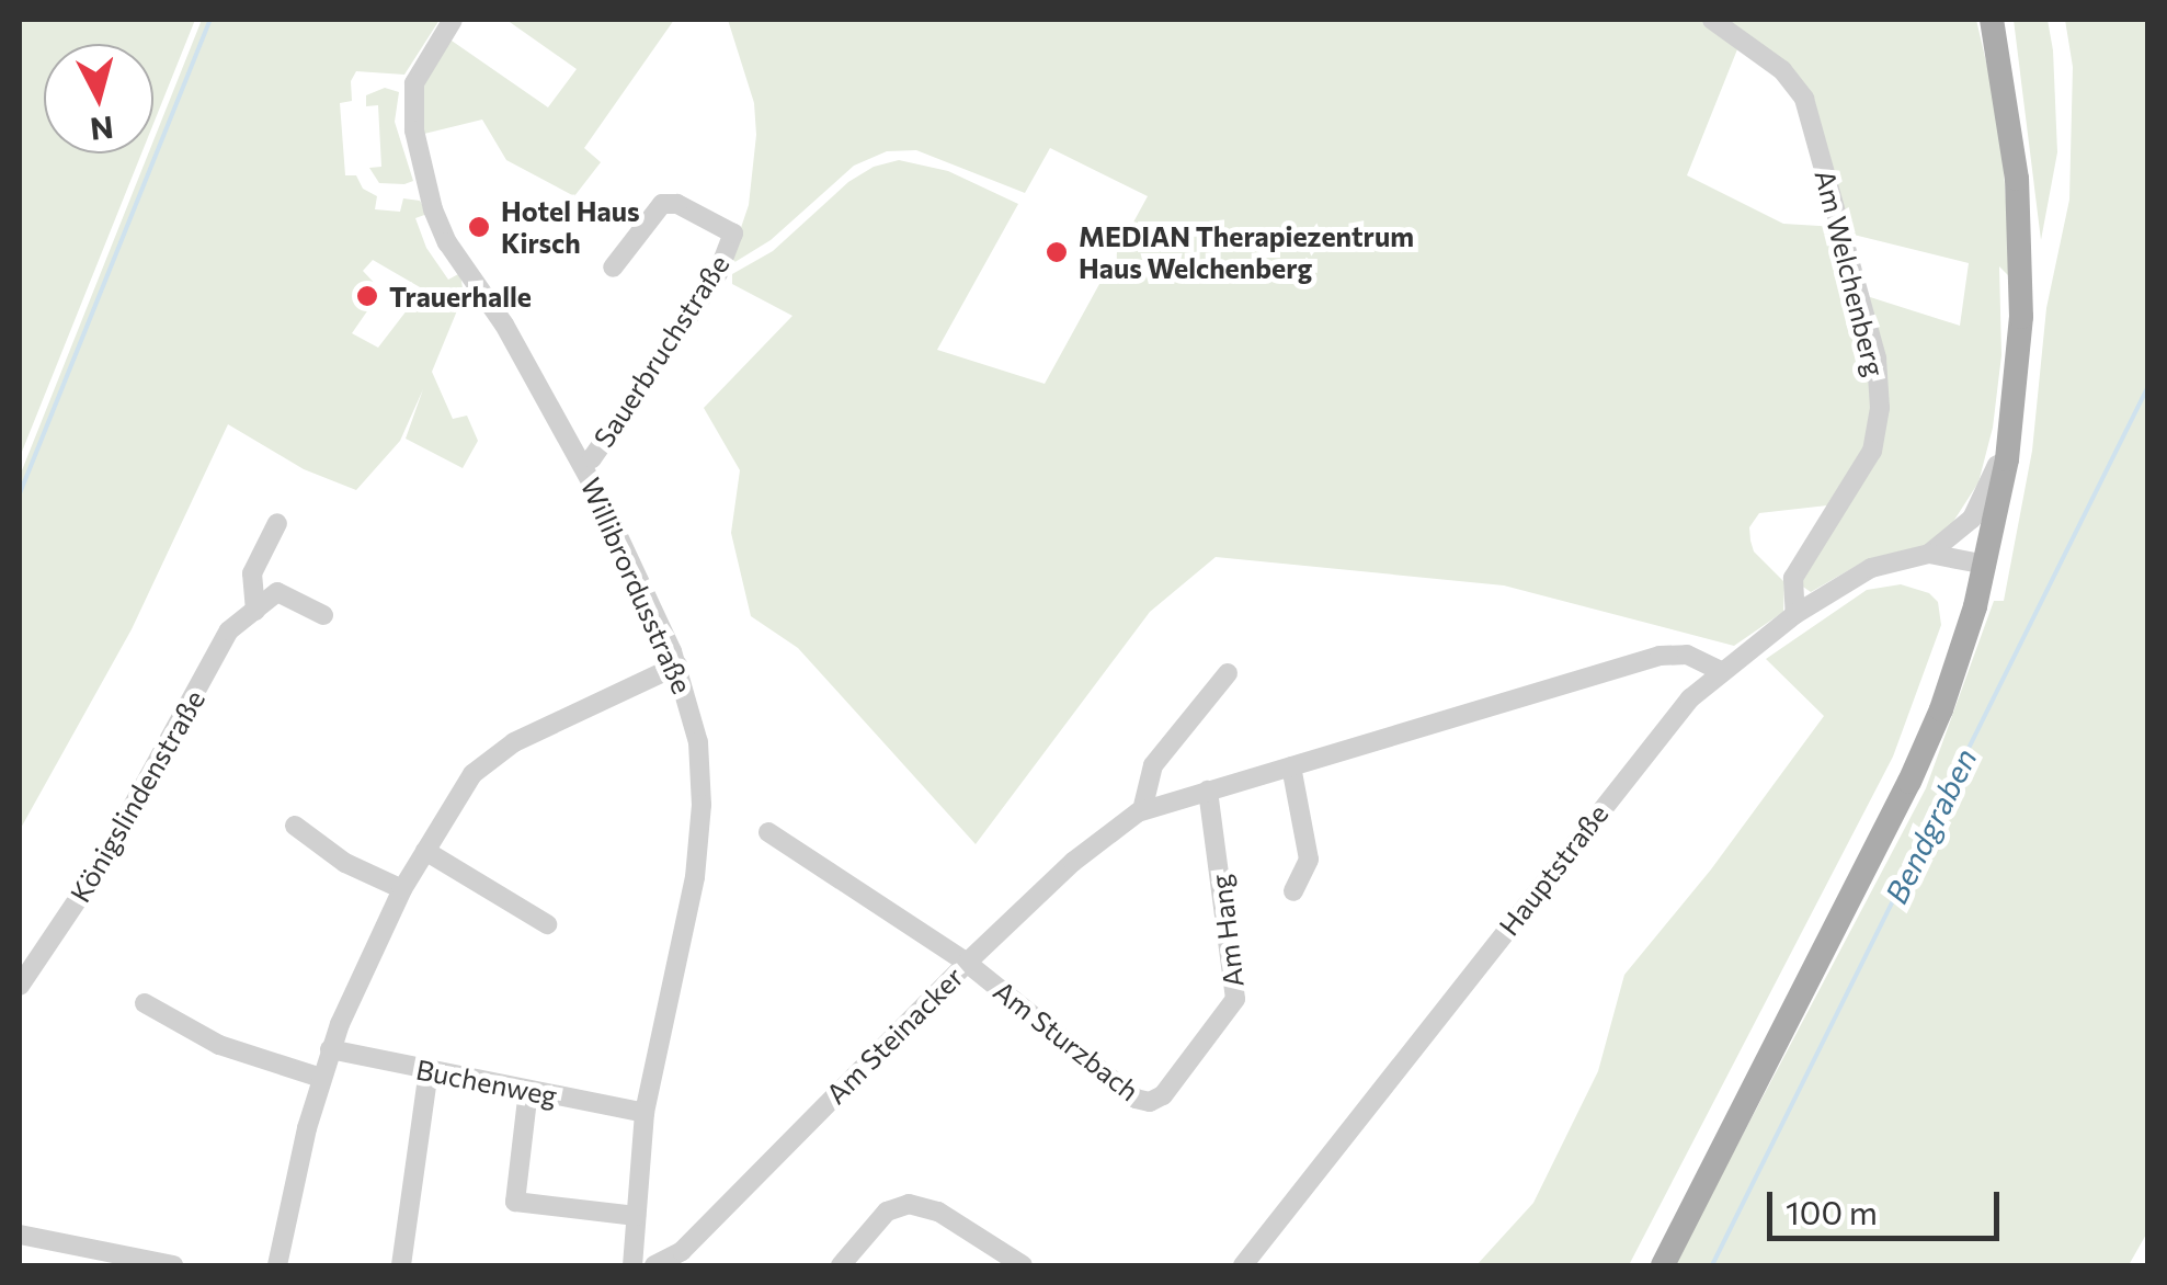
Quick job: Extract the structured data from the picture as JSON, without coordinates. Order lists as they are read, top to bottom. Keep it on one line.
{"streets":{"street":["Am Welchenberg","Sauerbruchstraße","Willibrordusstraße","Königslindenstraße","Hauptstraße","Am Hang","Am Steinacker","Am Sturzbach","Buchenweg"]},"crossings":[["Am Welchenberg","Hauptstraße"],["Sauerbruchstraße","Willibrordusstraße"],["Willibrordusstraße","Buchenweg"],["Hauptstraße","Am Steinacker"],["Am Hang","Am Steinacker"],["Am Hang","Am Sturzbach"],["Am Steinacker","Am Sturzbach"]],"water":["Bendgraben"],"places":["Hotel Haus Kirsch","MEDIAN Therapiezentrum Haus Welchenberg","Trauerhalle"],"scale_bar":"100 m","north":"bottom"}
